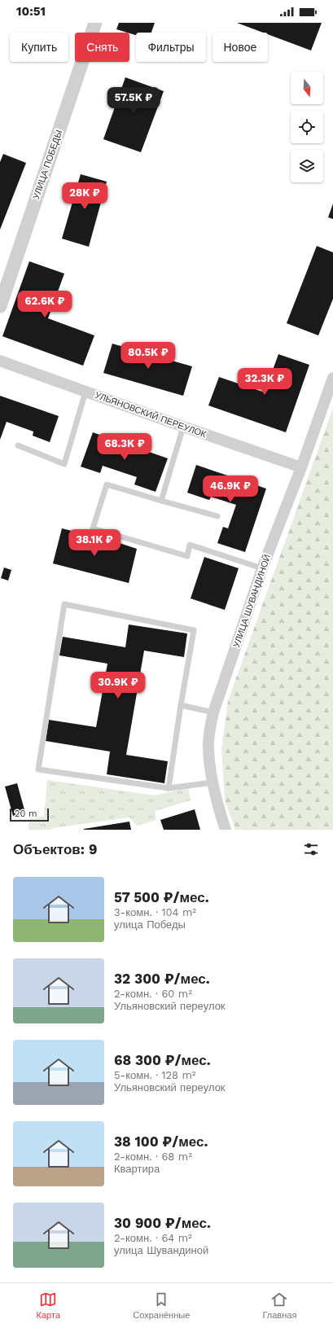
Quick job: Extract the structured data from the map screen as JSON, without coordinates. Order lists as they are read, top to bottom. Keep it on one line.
{"streets":{"street":["УЛИЦА ПОБЕДЫ","УЛЬЯНОВСКИЙ ПЕРЕУЛОК","УЛИЦА ШУВАНДИНОЙ"]},"crossings":[["УЛЬЯНОВСКИЙ ПЕРЕУЛОК","УЛИЦА ШУВАНДИНОЙ"]],"scale_bar":"20 m","north":"bottom","page":{"status":"10:51","chip":["Купить","Снять","Фильтры","Новое"],"price":["57.5K ₽","28K ₽","62.6K ₽","80.5K ₽","32.3K ₽","68.3K ₽","46.9K ₽","38.1K ₽","30.9K ₽"],"scale":"20 m","heading":"Объектов: 9","list":[{"name":"57 500 ₽/мес.","note":"3-комн. · 104 m² · улица Победы"},{"name":"32 300 ₽/мес.","note":"2-комн. · 60 m² · Ульяновский переулок"},{"name":"68 300 ₽/мес.","note":"5-комн. · 128 m² · Ульяновский переулок"},{"name":"38 100 ₽/мес.","note":"2-комн. · 68 m² · Квартира"},{"name":"30 900 ₽/мес.","note":"2-комн. · 64 m² · улица Шувандиной"}],"tabs":["Карта","Сохранённые","Главная"]}}
